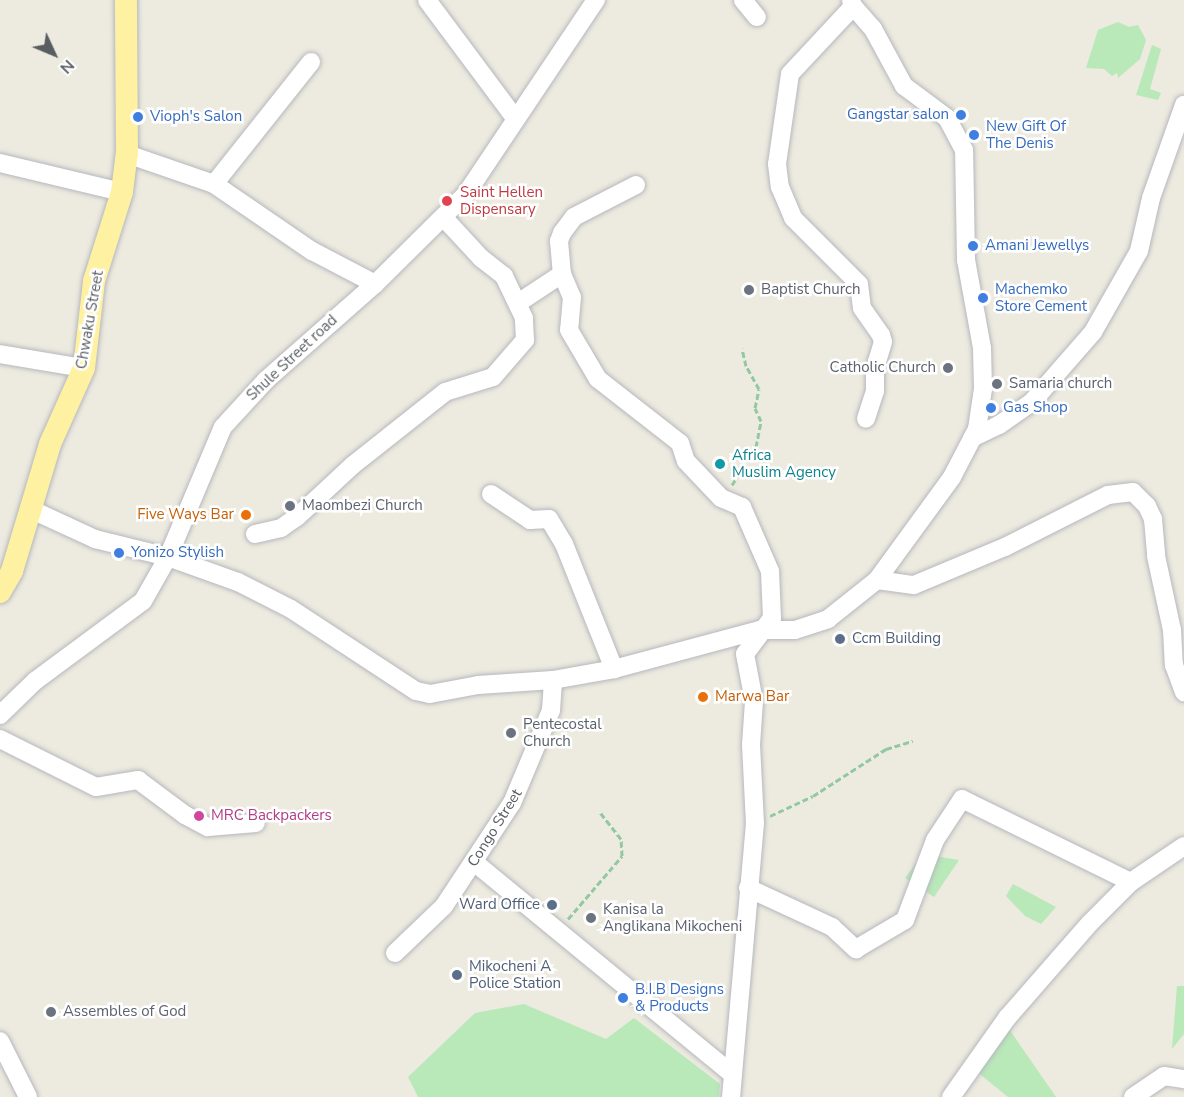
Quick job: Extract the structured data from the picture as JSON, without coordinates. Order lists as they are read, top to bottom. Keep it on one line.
{"streets":{"main road":["Chwaku Street"],"street":["Shule Street road","Congo Street"]},"places":["Gangstar salon","Vioph's Salon","New Gift Of The Denis","Saint Hellen Dispensary","Amani Jewellys","Baptist Church","Machemko Store Cement","Catholic Church","Samaria church","Gas Shop","Africa Muslim Agency","Maombezi Church","Five Ways Bar","Yonizo Stylish","Ccm Building","Marwa Bar","Pentecostal Church","MRC Backpackers","Ward Office","Kanisa la Anglikana Mikocheni","Mikocheni A Police Station","B.I.B Designs & Products","Assembles of God"],"north":"bottom right"}
